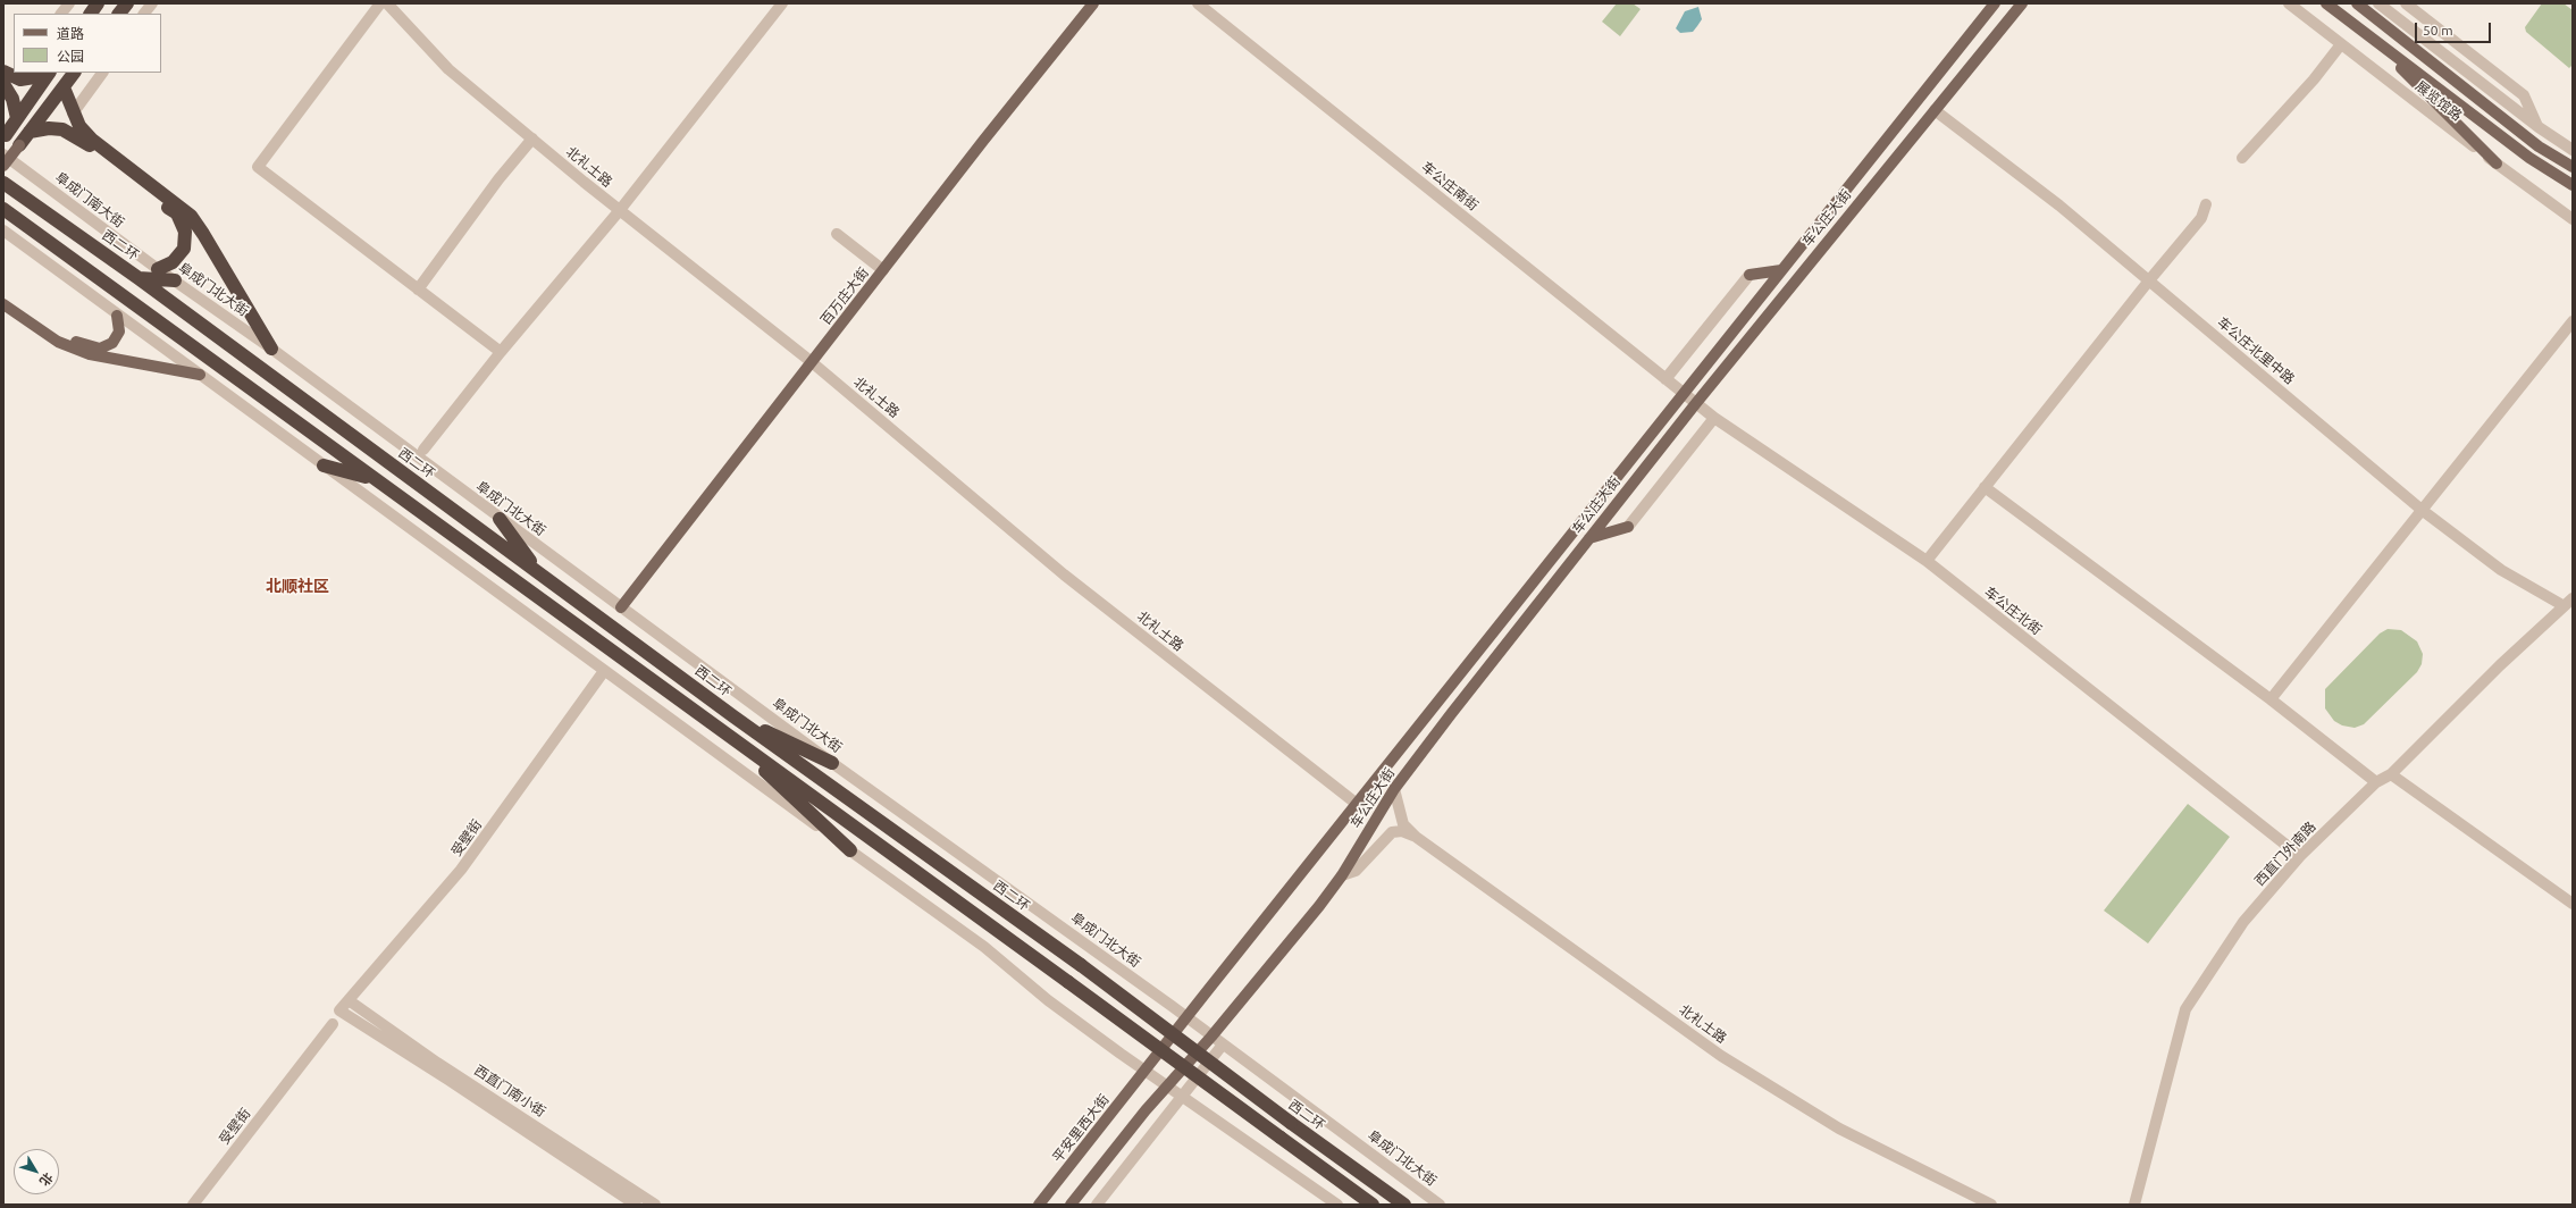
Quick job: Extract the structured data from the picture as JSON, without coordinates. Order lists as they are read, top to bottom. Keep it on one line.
{"streets":{"highway":["西二环"],"main road":["展览馆路","车公庄大街","百万庄大街","平安里西大街"],"street":["北礼士路","车公庄南街","阜成门南大街","阜成门北大街","车公庄北里中路","车公庄北街","受壁街","西直门外南路","西直门南小街"]},"crossings":[["北礼士路","车公庄大街"],["北礼士路","百万庄大街"],["车公庄南街","车公庄大街"],["车公庄南街","车公庄北街"],["阜成门南大街","阜成门北大街"],["车公庄大街","阜成门北大街"],["车公庄大街","车公庄北里中路"],["车公庄大街","车公庄北街"],["车公庄大街","平安里西大街"],["阜成门北大街","百万庄大街"],["车公庄北里中路","西直门外南路"],["车公庄北街","西直门外南路"],["受壁街","西直门南小街"]],"districts":["北顺社区"],"legend":["道路","公园"],"scale_bar":"50 m","north":"bottom right"}
